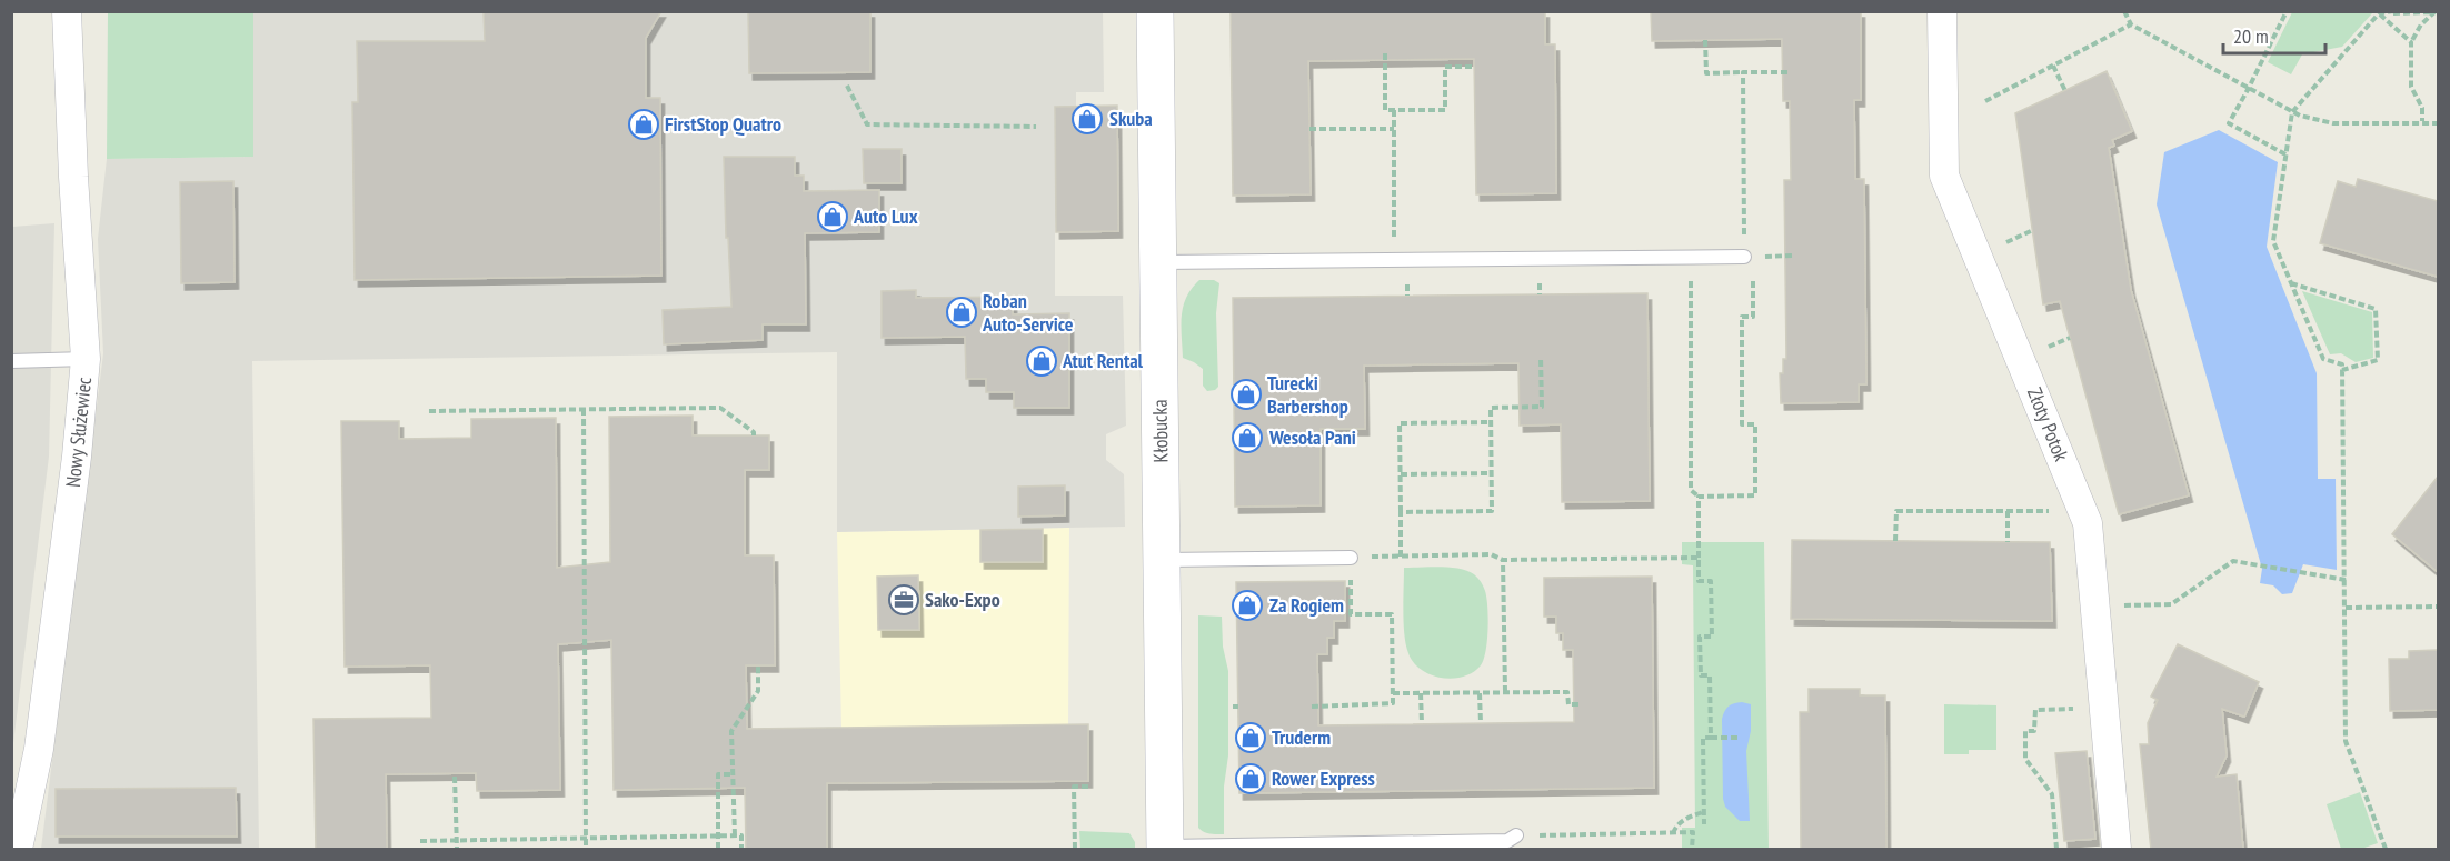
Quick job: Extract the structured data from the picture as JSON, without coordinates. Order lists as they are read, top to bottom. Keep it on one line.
{"streets":{"street":["Złoty Potok","Kłobucka","Nowy Służewiec"]},"places":{"shop":["Skuba","FirstStop Quatro","Auto Lux","Roban Auto-Service","Atut Rental","Turecki Barbershop","Wesoła Pani","Za Rogiem","Truderm","Rower Express"],"office":["Sako-Expo"]},"scale_bar":"20 m"}
